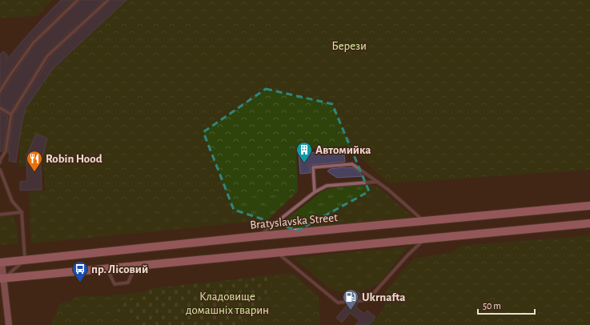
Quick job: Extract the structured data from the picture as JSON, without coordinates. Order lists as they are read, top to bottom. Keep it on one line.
{"streets":{"main road":["Bratyslavska Street"]},"parks":["Берези","Кладовище домашніх тварин"],"places":{"building":["Автомийка"],"restaurant":["Robin Hood"],"bus stop":["пр. Лісовий"],"fuel station":["Ukrnafta"]},"scale_bar":"50 m"}
